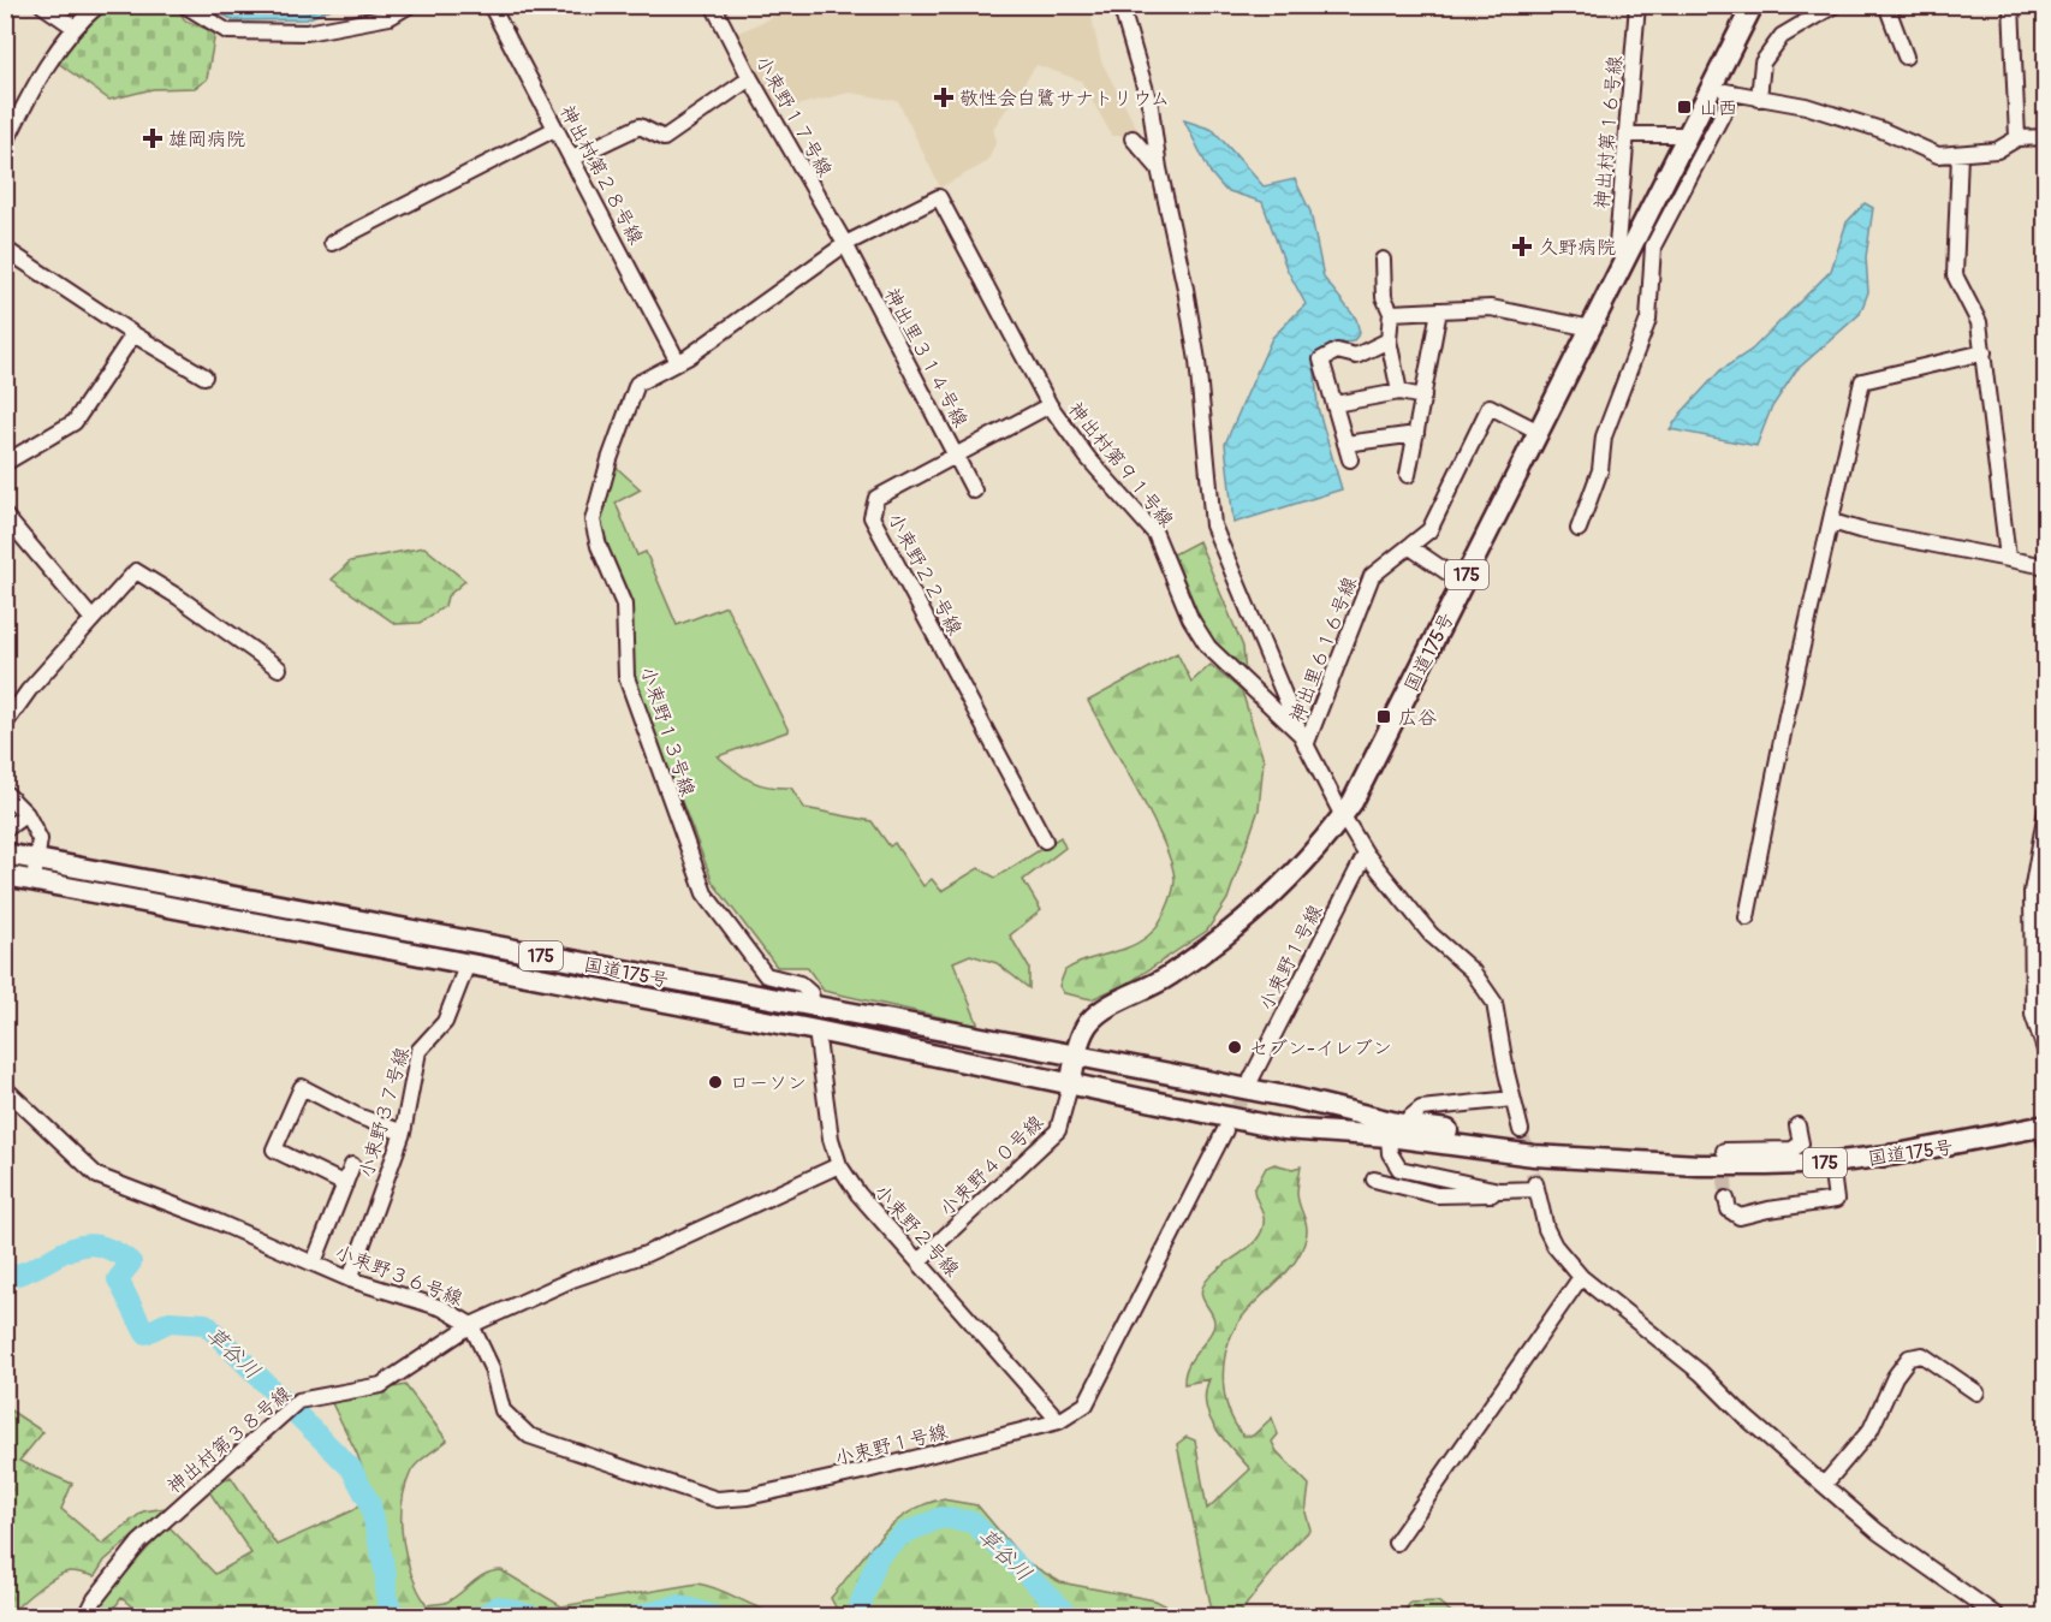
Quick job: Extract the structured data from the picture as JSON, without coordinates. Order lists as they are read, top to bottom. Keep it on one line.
{"streets":{"highway":["175","国道175号"],"street":["小束野１７号線","神出村第１６号線","神出村第２８号線","神出里３１４号線","神出村第９１号線","小束野２２号線","神出里６１６号線","小束野１３号線","小束野１号線","小束野３７号線","小束野４０号線","小束野２号線","小束野３６号線","神出村第３８号線"]},"crossings":[["小束野１７号線","神出里３１４号線"],["小束野１７号線","小束野１３号線"],["神出村第１６号線","国道175号"],["神出村第２８号線","小束野１３号線"],["神出里３１４号線","小束野２２号線"],["神出里３１４号線","小束野１３号線"],["神出村第９１号線","小束野２２号線"],["神出村第９１号線","神出里６１６号線"],["神出村第９１号線","小束野１３号線"],["神出里６１６号線","国道175号"],["国道175号","小束野１３号線"],["国道175号","小束野３７号線"],["国道175号","小束野４０号線"],["国道175号","小束野２号線"],["小束野１号線","小束野２号線"],["小束野１号線","小束野３６号線"],["小束野１号線","神出村第３８号線"],["小束野３７号線","小束野３６号線"],["小束野４０号線","小束野２号線"],["小束野２号線","小束野３６号線"],["小束野３６号線","神出村第３８号線"]],"water":["草谷川"],"places":{"health":["敬性会白鷺サナトリウム","雄岡病院","久野病院"],"transit":["山西","広谷"],"other":["セブン-イレブン","ローソン"]}}
